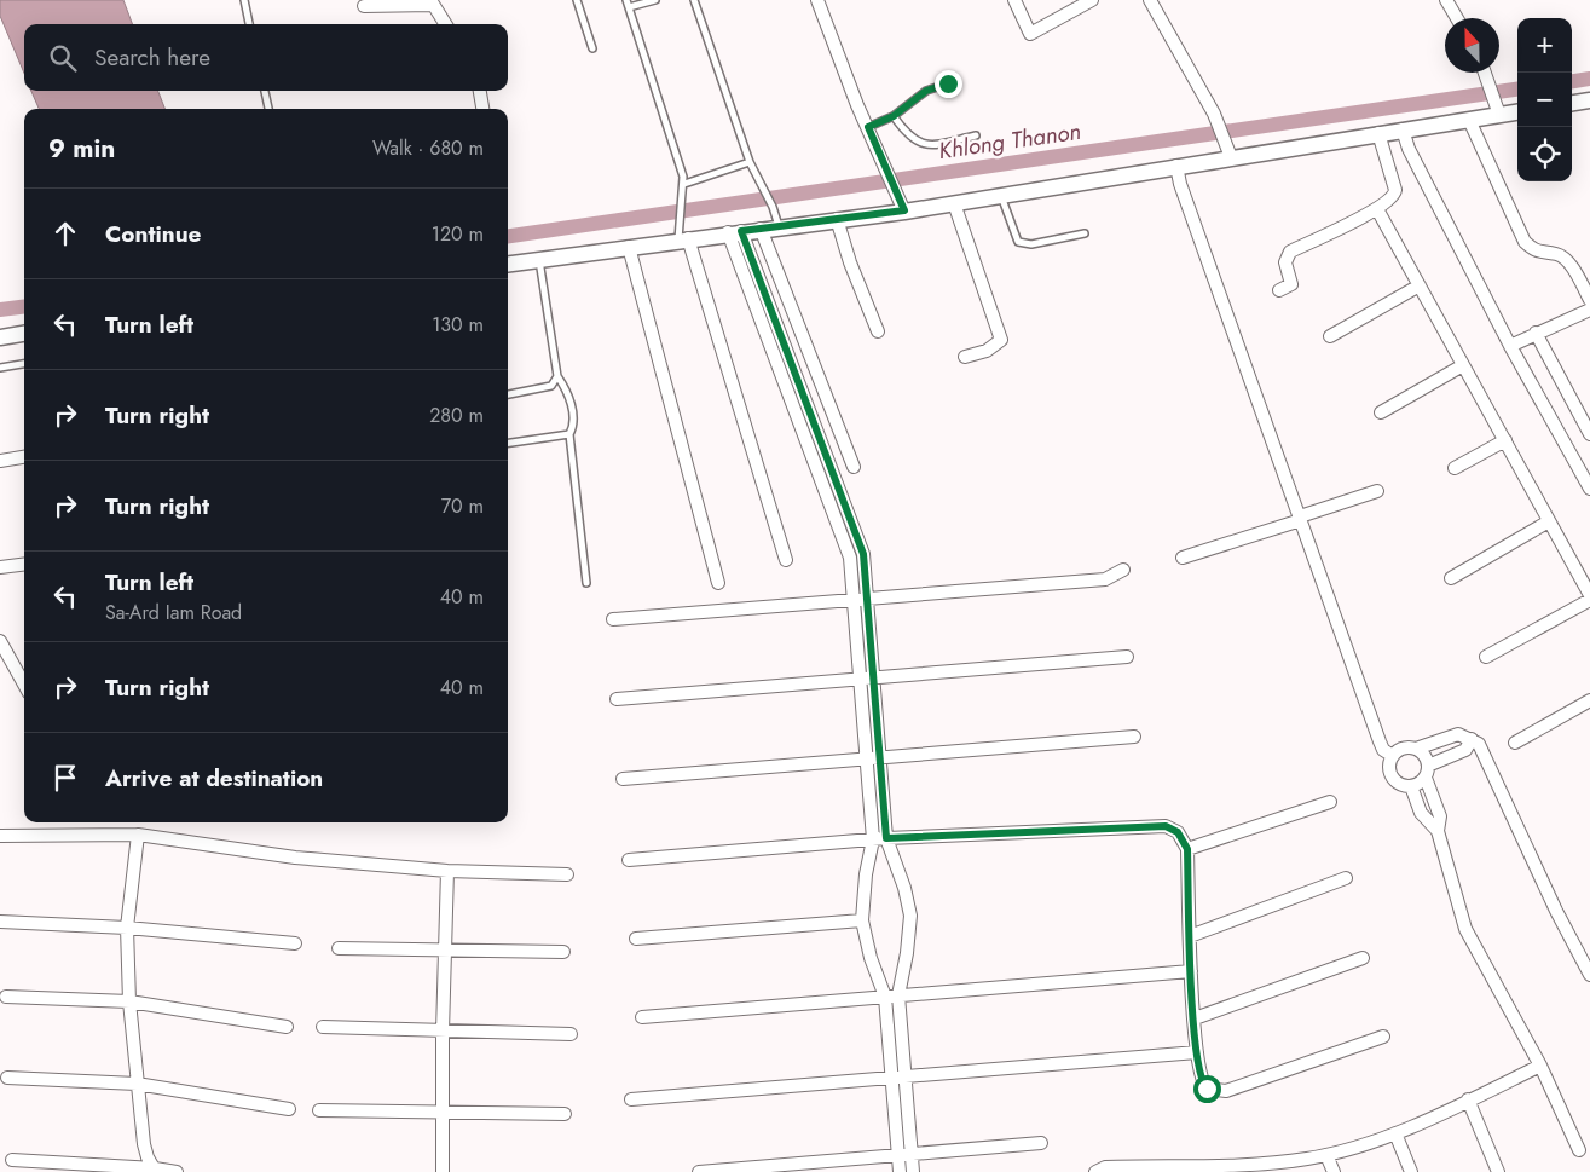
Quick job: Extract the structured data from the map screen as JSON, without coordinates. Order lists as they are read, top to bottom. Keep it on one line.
{"water":["Khlong Thanon"],"north":"top","page":{"map_buttons":["+","−"],"search":"Search here","heading":["9 min","Walk · 680 m"],"list":[["Continue","120 m"],["Turn left","130 m"],["Turn right","280 m"],["Turn right","70 m"],["Turn left","Sa-Ard Iam Road","40 m"],["Turn right","40 m"],"Arrive at destination"]}}
